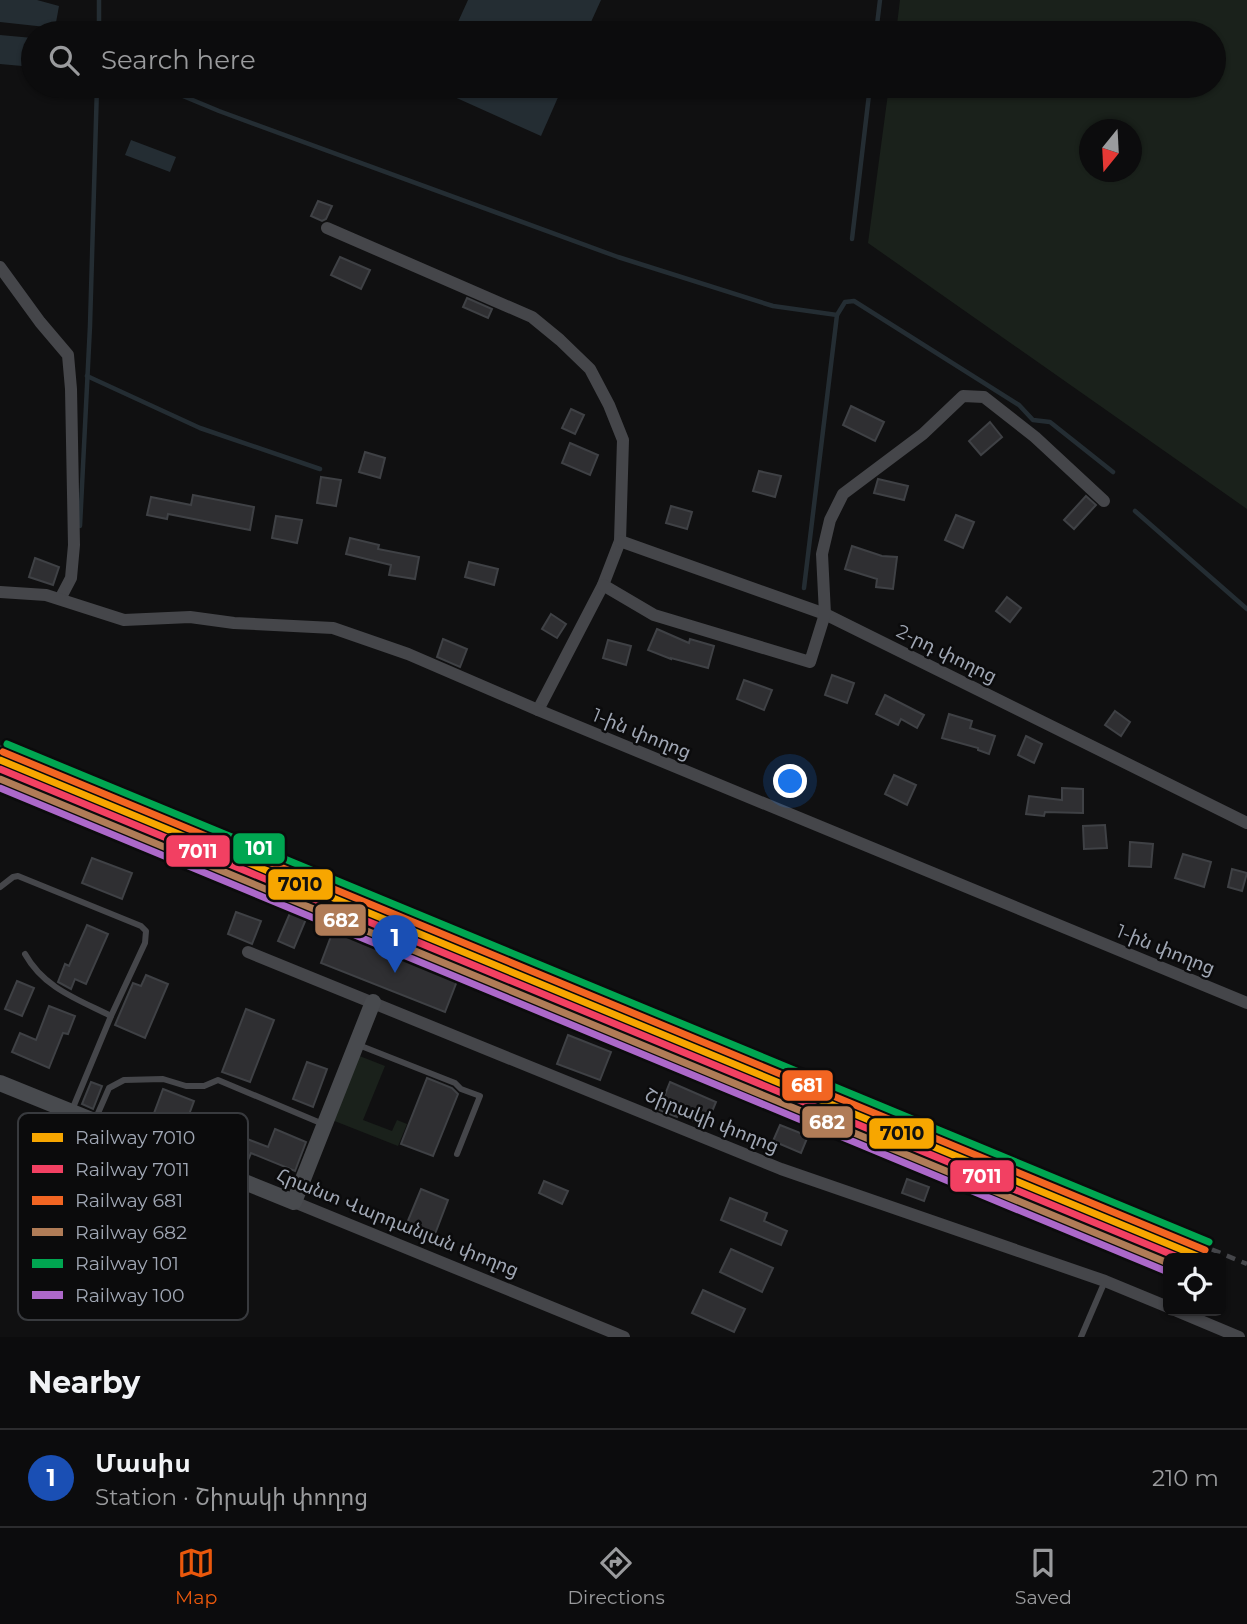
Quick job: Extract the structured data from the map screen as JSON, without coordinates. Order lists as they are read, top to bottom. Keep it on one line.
{"streets":{"main road":["Հրանտ Վարդանյան փողոց"],"street":["2-րդ փողոց","1-ին փողոց","Շիրակի փողոց"]},"lines":["rail line 101","rail line 681","rail line 7010","rail line 7011","rail line 682","rail line 100"],"legend":["Railway 7010","Railway 7011","Railway 681","Railway 682","Railway 101","Railway 100"],"north":"bottom","page":{"search":"Search here","pins":"1","heading":"Nearby","list":[{"mark":"1","name":"Մասիս","note":"Station · Շիրակի փողոց","value":"210 m"}],"nav":["Map","Directions","Saved"]}}
